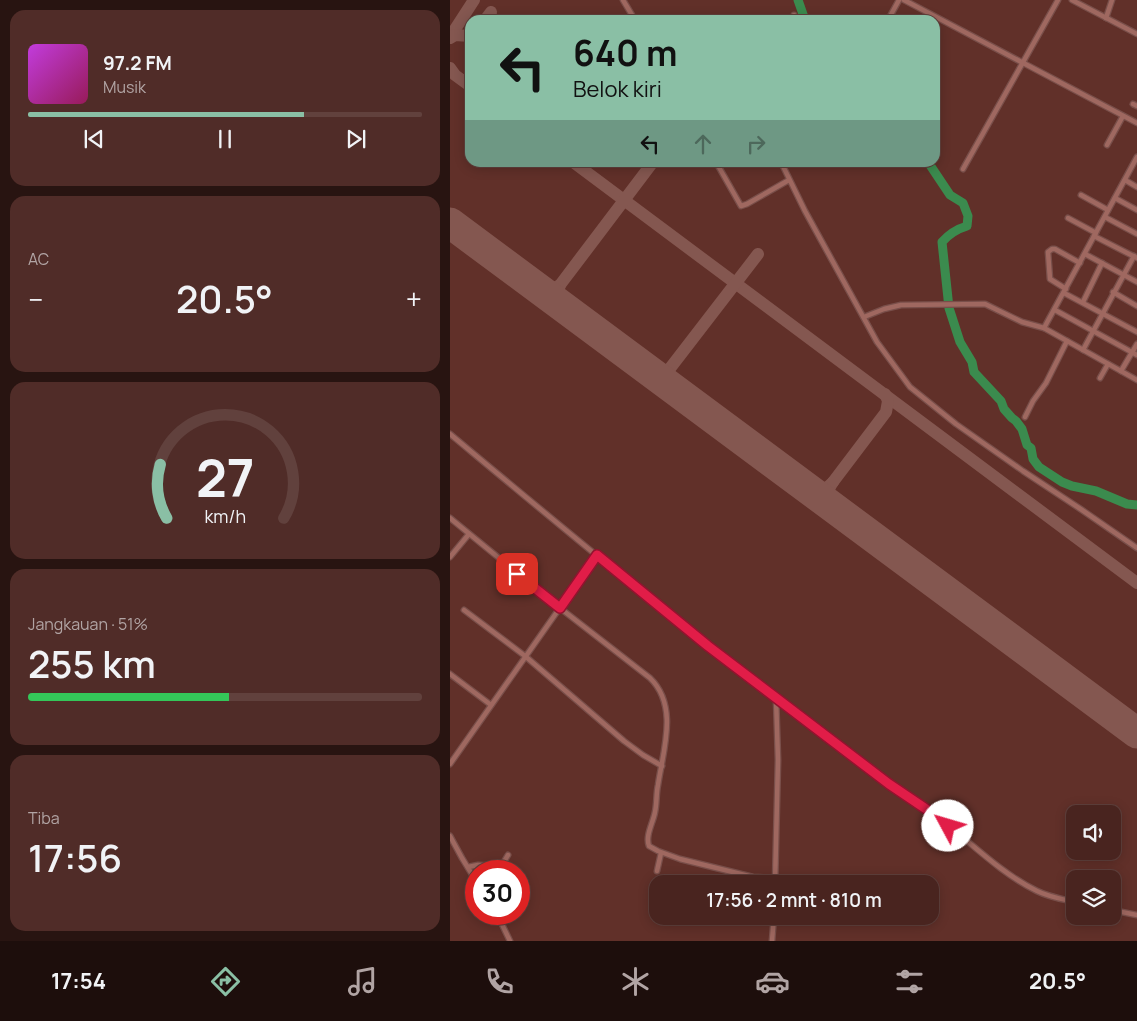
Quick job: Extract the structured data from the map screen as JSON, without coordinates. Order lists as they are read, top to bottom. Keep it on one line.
{"page":{"turn":["640 m","Belok kiri"],"song":["97.2 FM","Musik"],"tile":["AC",["Jangkauan · 51%","255 km"],["Tiba","17:56"]],"heat":["−","20.5°","+"],"limit":"30","trip":"17:56 · 2 mnt · 810 m","tabs":["17:54","20.5°"],"gauge":["27","km/h"]}}
